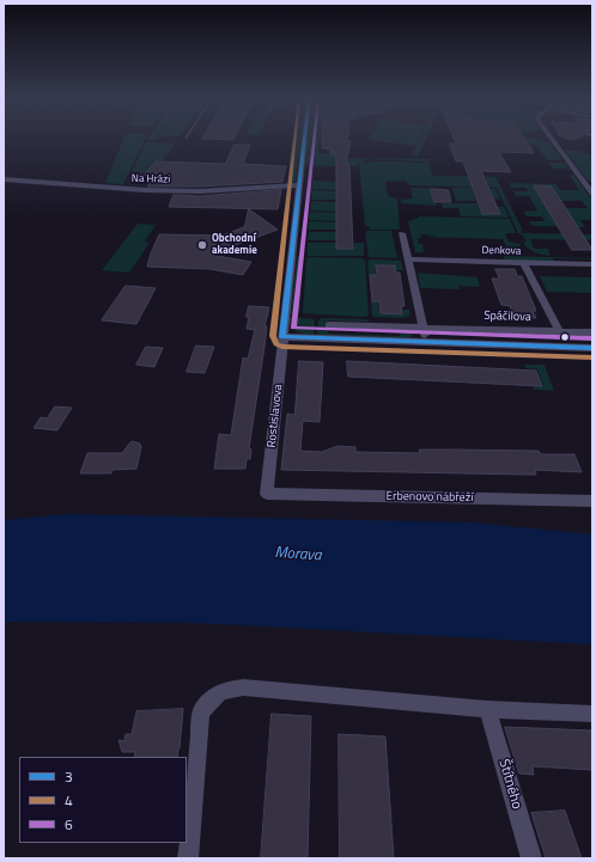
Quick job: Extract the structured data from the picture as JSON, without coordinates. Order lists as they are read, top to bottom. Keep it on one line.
{"streets":{"street":["Na Hrázi","Denkova","Spáčilova","Rostislavova","Erbenovo nábřeží","Štítného"]},"crossings":[["Na Hrázi","Rostislavova"],["Rostislavova","Erbenovo nábřeží"]],"water":["Morava"],"places":["Obchodní akademie"],"lines":["transit line 3","transit line 4","transit line 6"],"legend":["3","4","6"]}
